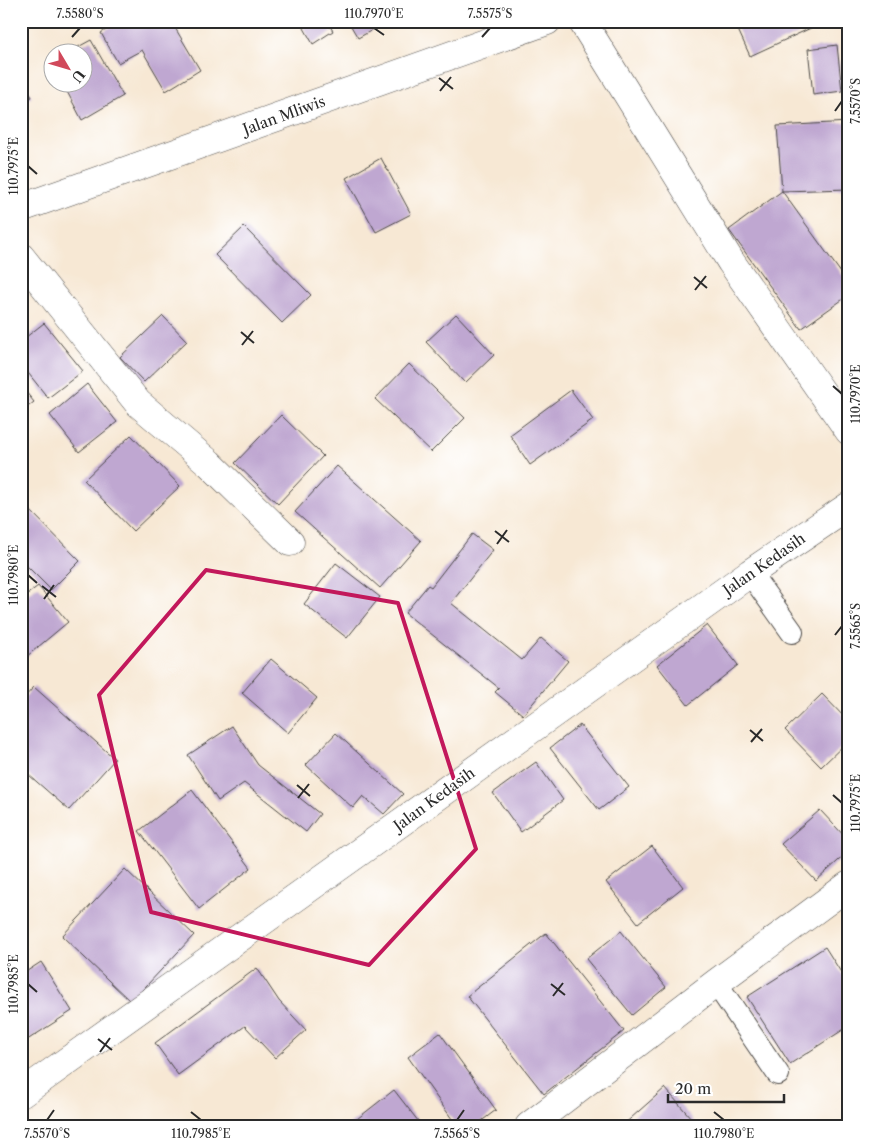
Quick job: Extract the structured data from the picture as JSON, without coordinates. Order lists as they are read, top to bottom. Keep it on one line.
{"streets":{"street":["Jalan Mliwis","Jalan Kedasih"]},"scale_bar":"20 m","north":"bottom right","coordinates":["7.5580°S","110.7970°E","7.5575°S","7.5570°S","110.7975°E","110.7980°E","7.5565°S","110.7985°E"]}
